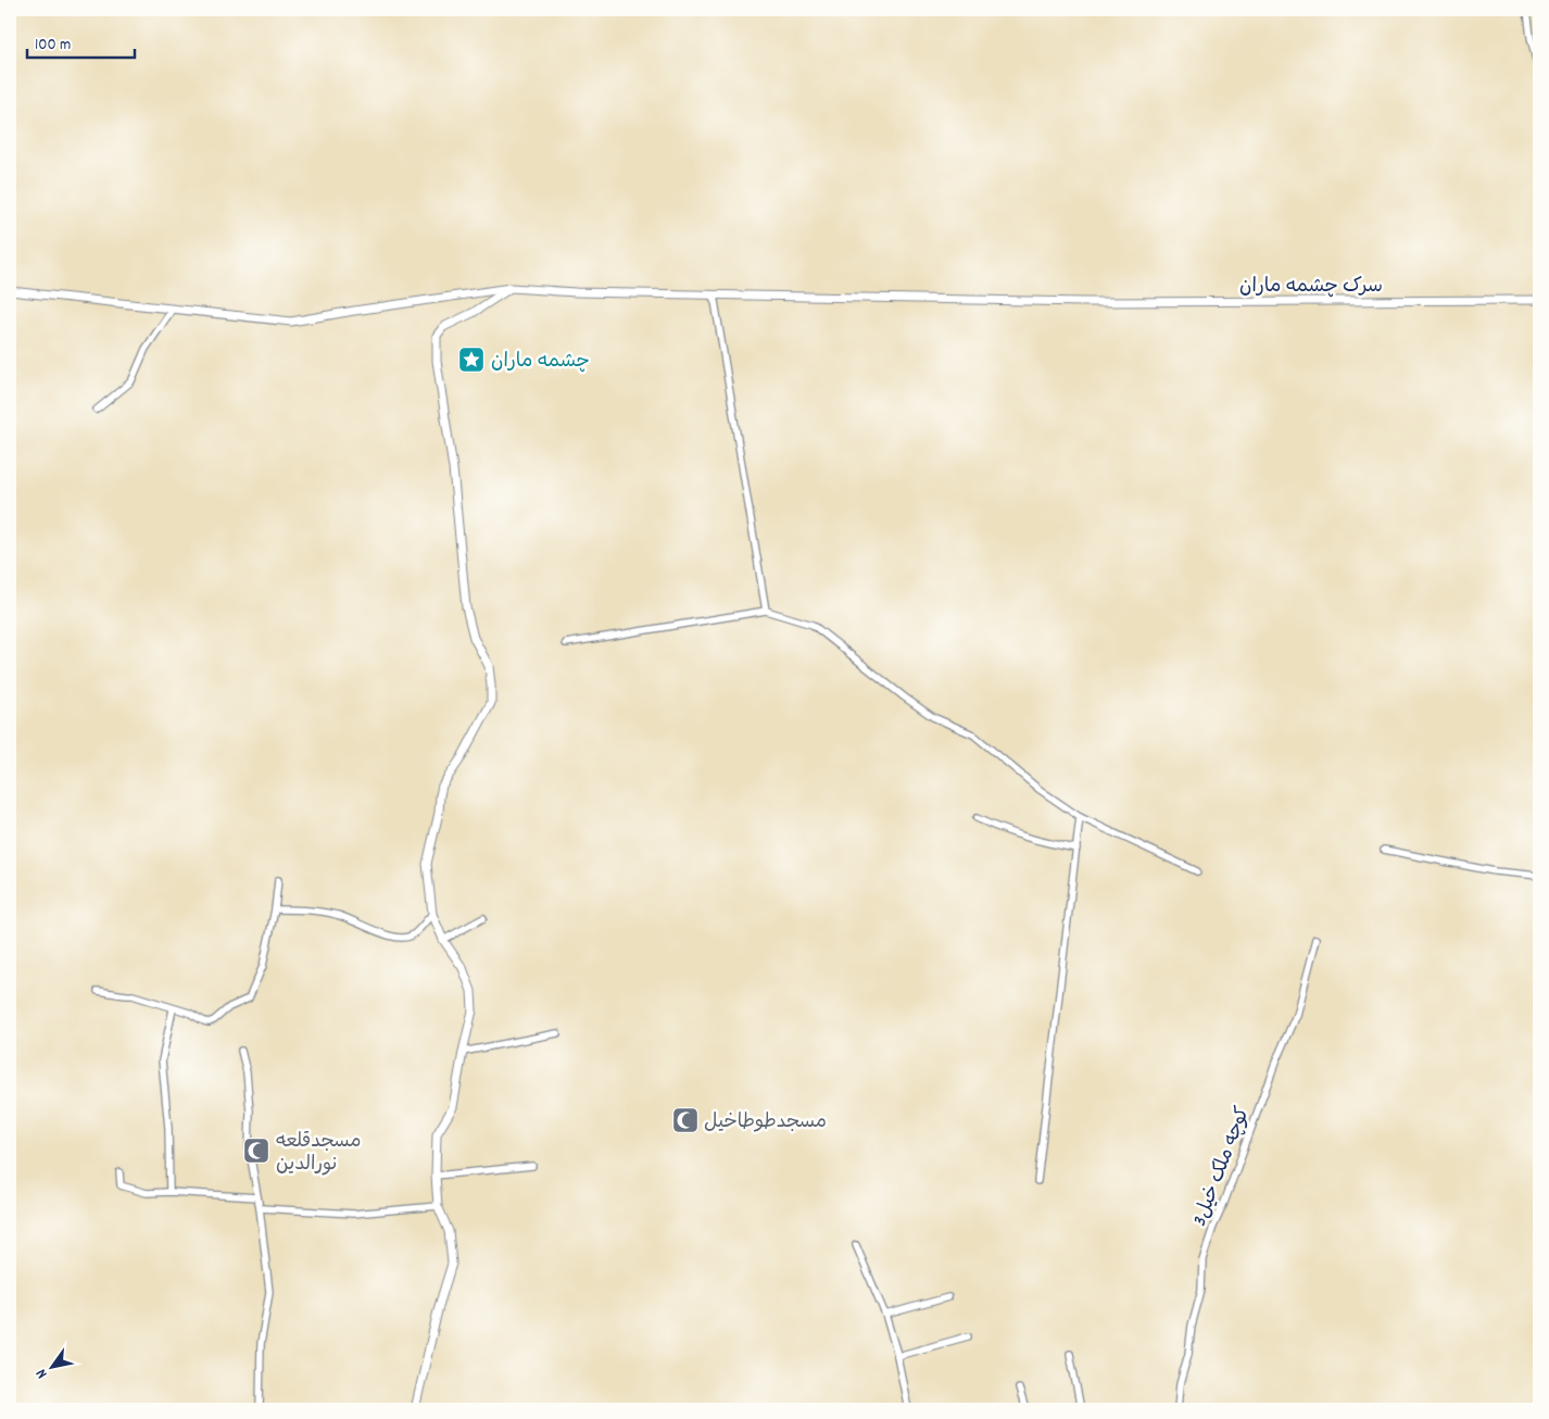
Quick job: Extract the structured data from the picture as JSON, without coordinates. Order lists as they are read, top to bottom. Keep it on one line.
{"streets":{"street":["سرک چشمه ماران","کوچه ملک خیل3"]},"places":{"place":["چشمه ماران"],"mosque":["مسجدطوطاخیل","مسجدقلعه نورالدین"]},"scale_bar":"100 m","north":"bottom left"}
